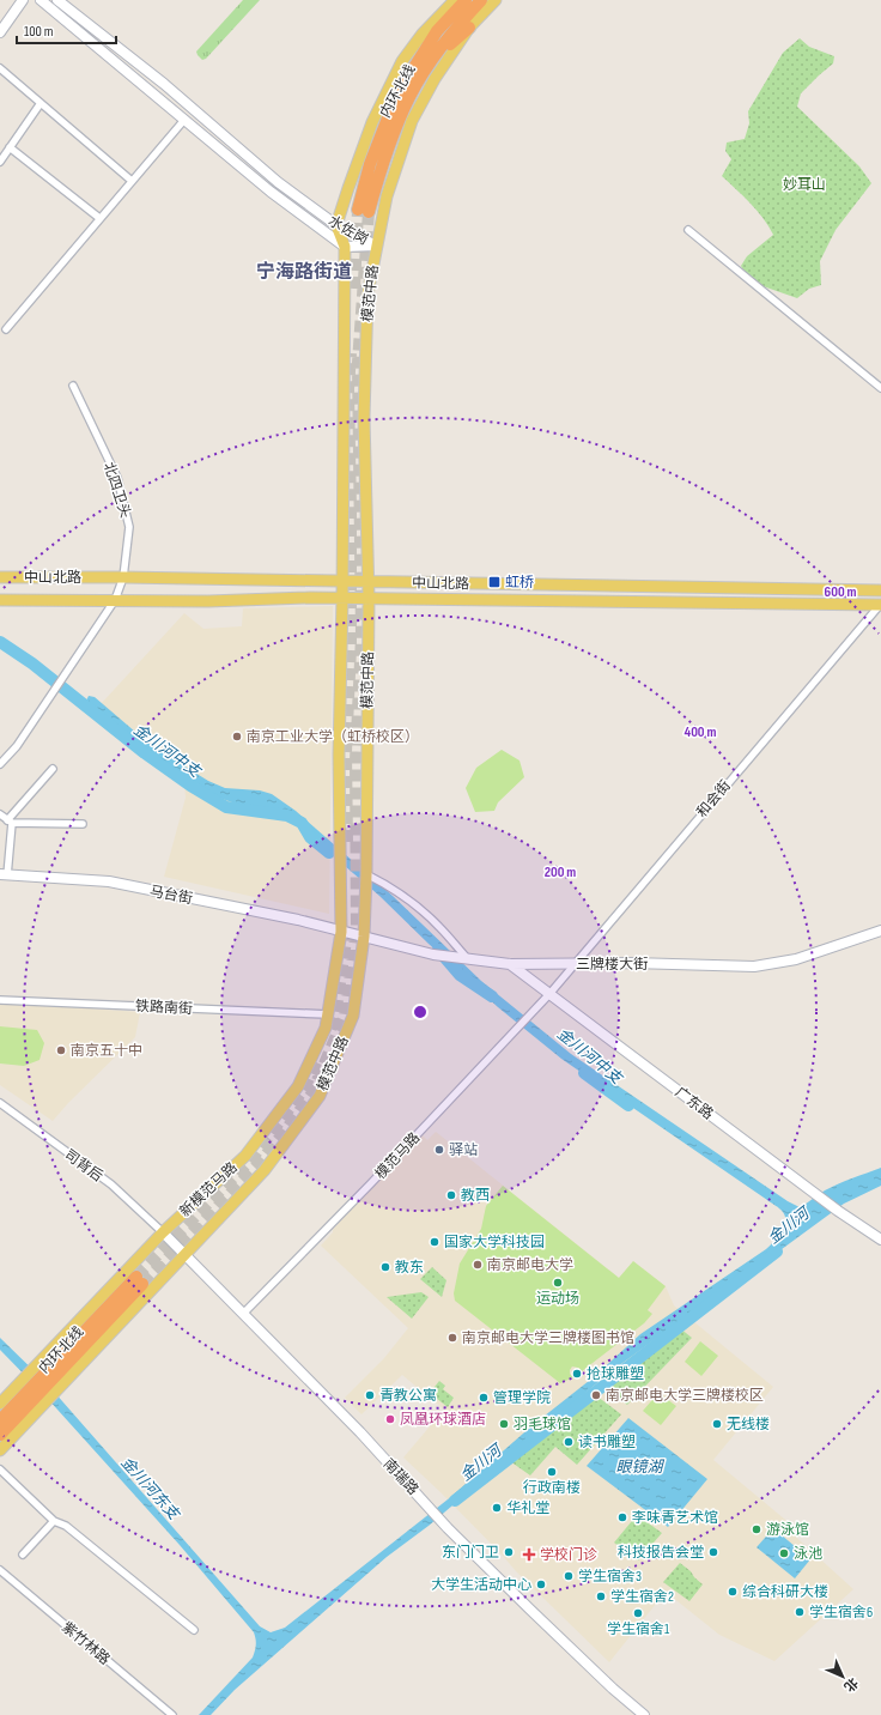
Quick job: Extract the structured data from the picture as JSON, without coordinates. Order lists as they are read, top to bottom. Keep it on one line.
{"streets":{"highway":["内环北线"],"main road":["模范中路","中山北路","新模范马路"],"street":["水佐岗","北四卫头","和会街","马台街","三牌楼大街","铁路南街","广东路","模范马路","司背后","南瑞路","紫竹林路"]},"crossings":[["内环北线","模范中路"],["内环北线","新模范马路"],["水佐岗","模范中路"],["模范中路","中山北路"],["模范中路","马台街"],["模范中路","三牌楼大街"],["模范中路","新模范马路"],["模范中路","南瑞路"],["北四卫头","中山北路"],["中山北路","和会街"],["和会街","三牌楼大街"],["和会街","广东路"],["和会街","模范马路"],["马台街","三牌楼大街"],["马台街","新模范马路"],["三牌楼大街","广东路"],["三牌楼大街","新模范马路"],["铁路南街","新模范马路"],["广东路","模范马路"],["模范马路","南瑞路"],["司背后","新模范马路"],["司背后","南瑞路"],["新模范马路","南瑞路"]],"districts":["宁海路街道"],"water":["金川河中支","金川河","眼镜湖","金川河东支"],"parks":["妙耳山"],"places":{"transit":["虹桥"],"other":["南京工业大学（虹桥校区）","南京五十中","驿站","教西","国家大学科技园","南京邮电大学","教东","运动场","南京邮电大学三牌楼图书馆","抢球雕塑","青教公寓","南京邮电大学三牌楼校区","管理学院","凤凰环球酒店","羽毛球馆","无线楼","读书雕塑","行政南楼","华礼堂","李味青艺术馆","游泳馆","东门门卫","科技报告会堂","泳池","学生宿舍3","大学生活动中心","综合科研大楼","学生宿舍2","学生宿舍6","学生宿舍1"],"health":["学校门诊"]},"scale_bar":"100 m","north":"bottom right","rings":["600 m","400 m","200 m"]}
